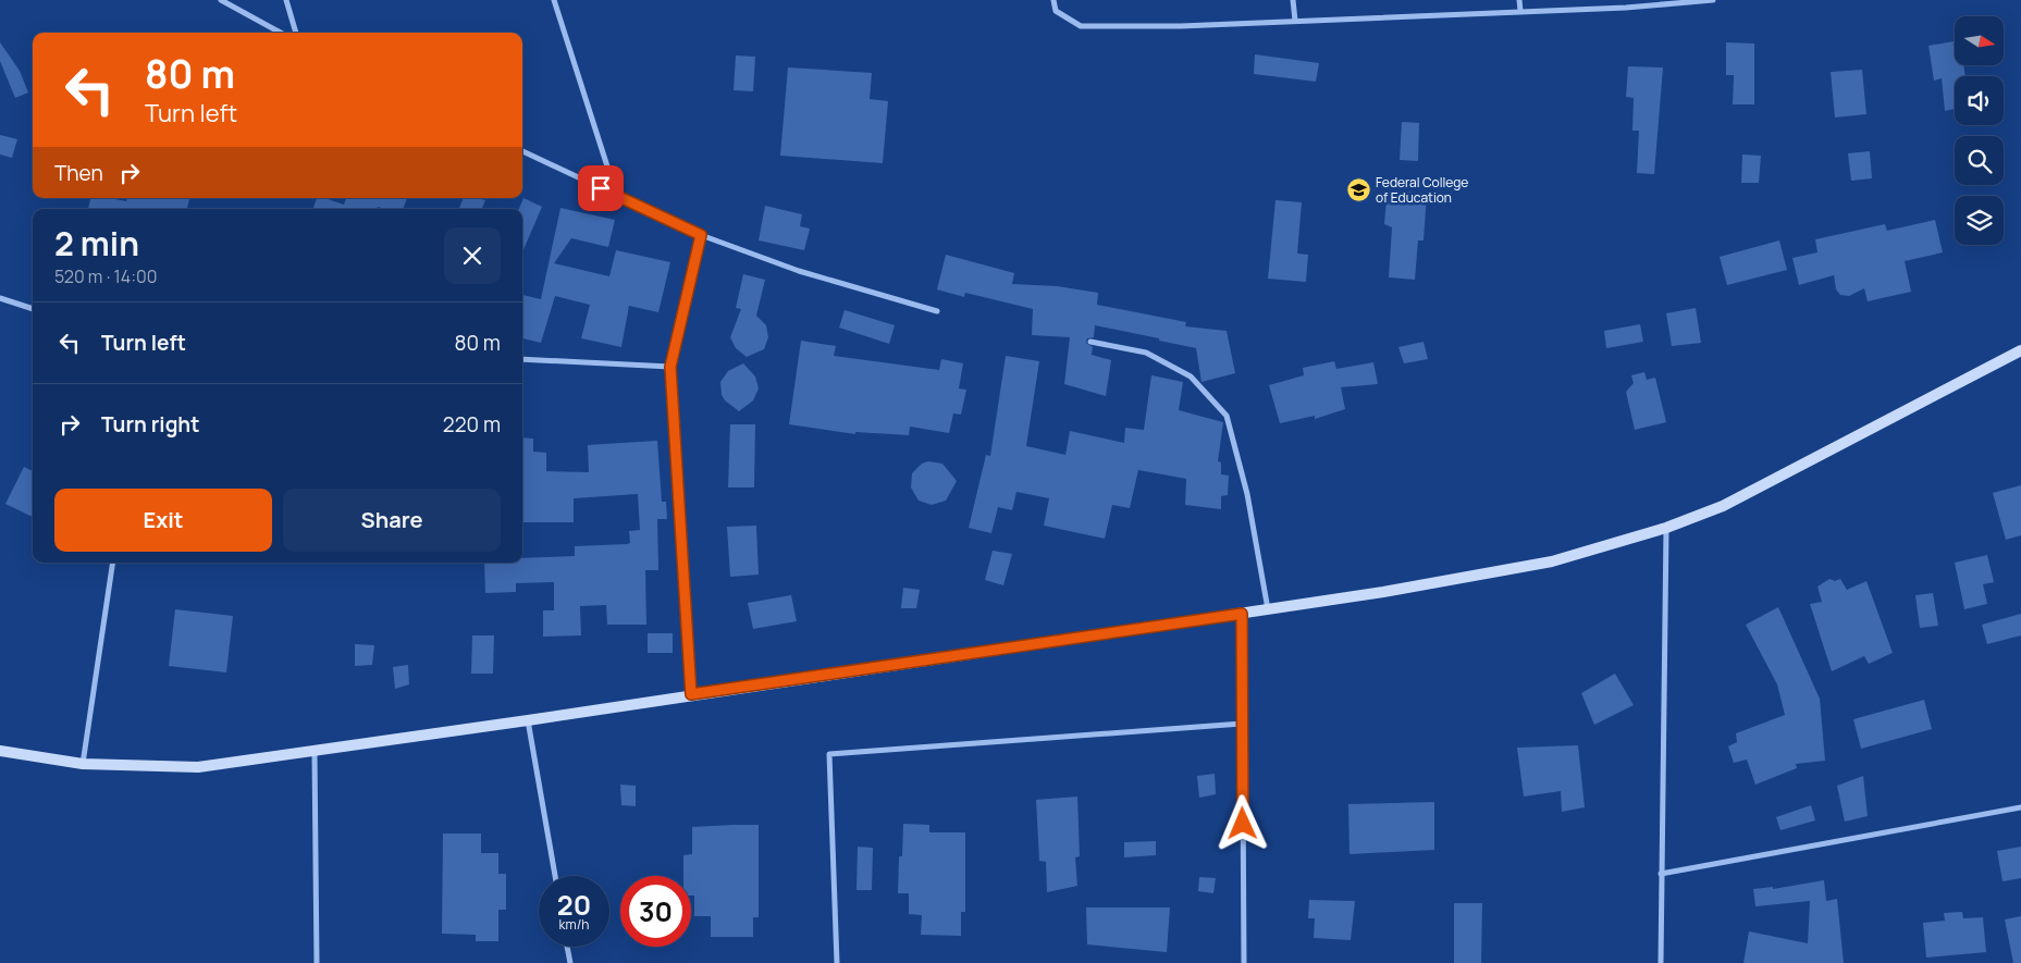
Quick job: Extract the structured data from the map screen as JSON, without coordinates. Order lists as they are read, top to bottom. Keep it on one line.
{"places":{"school or university":["Federal College of Education"]},"north":"right","page":{"turn":["80 m","Turn left"],"then":"Then","heading":["2 min","520 m · 14:00"],"list":[{"name":"Turn left","value":"80 m"},{"name":"Turn right","value":"220 m"}],"buttons":["Exit","Share"],"speed":"20 km/h","limit":"30"}}
